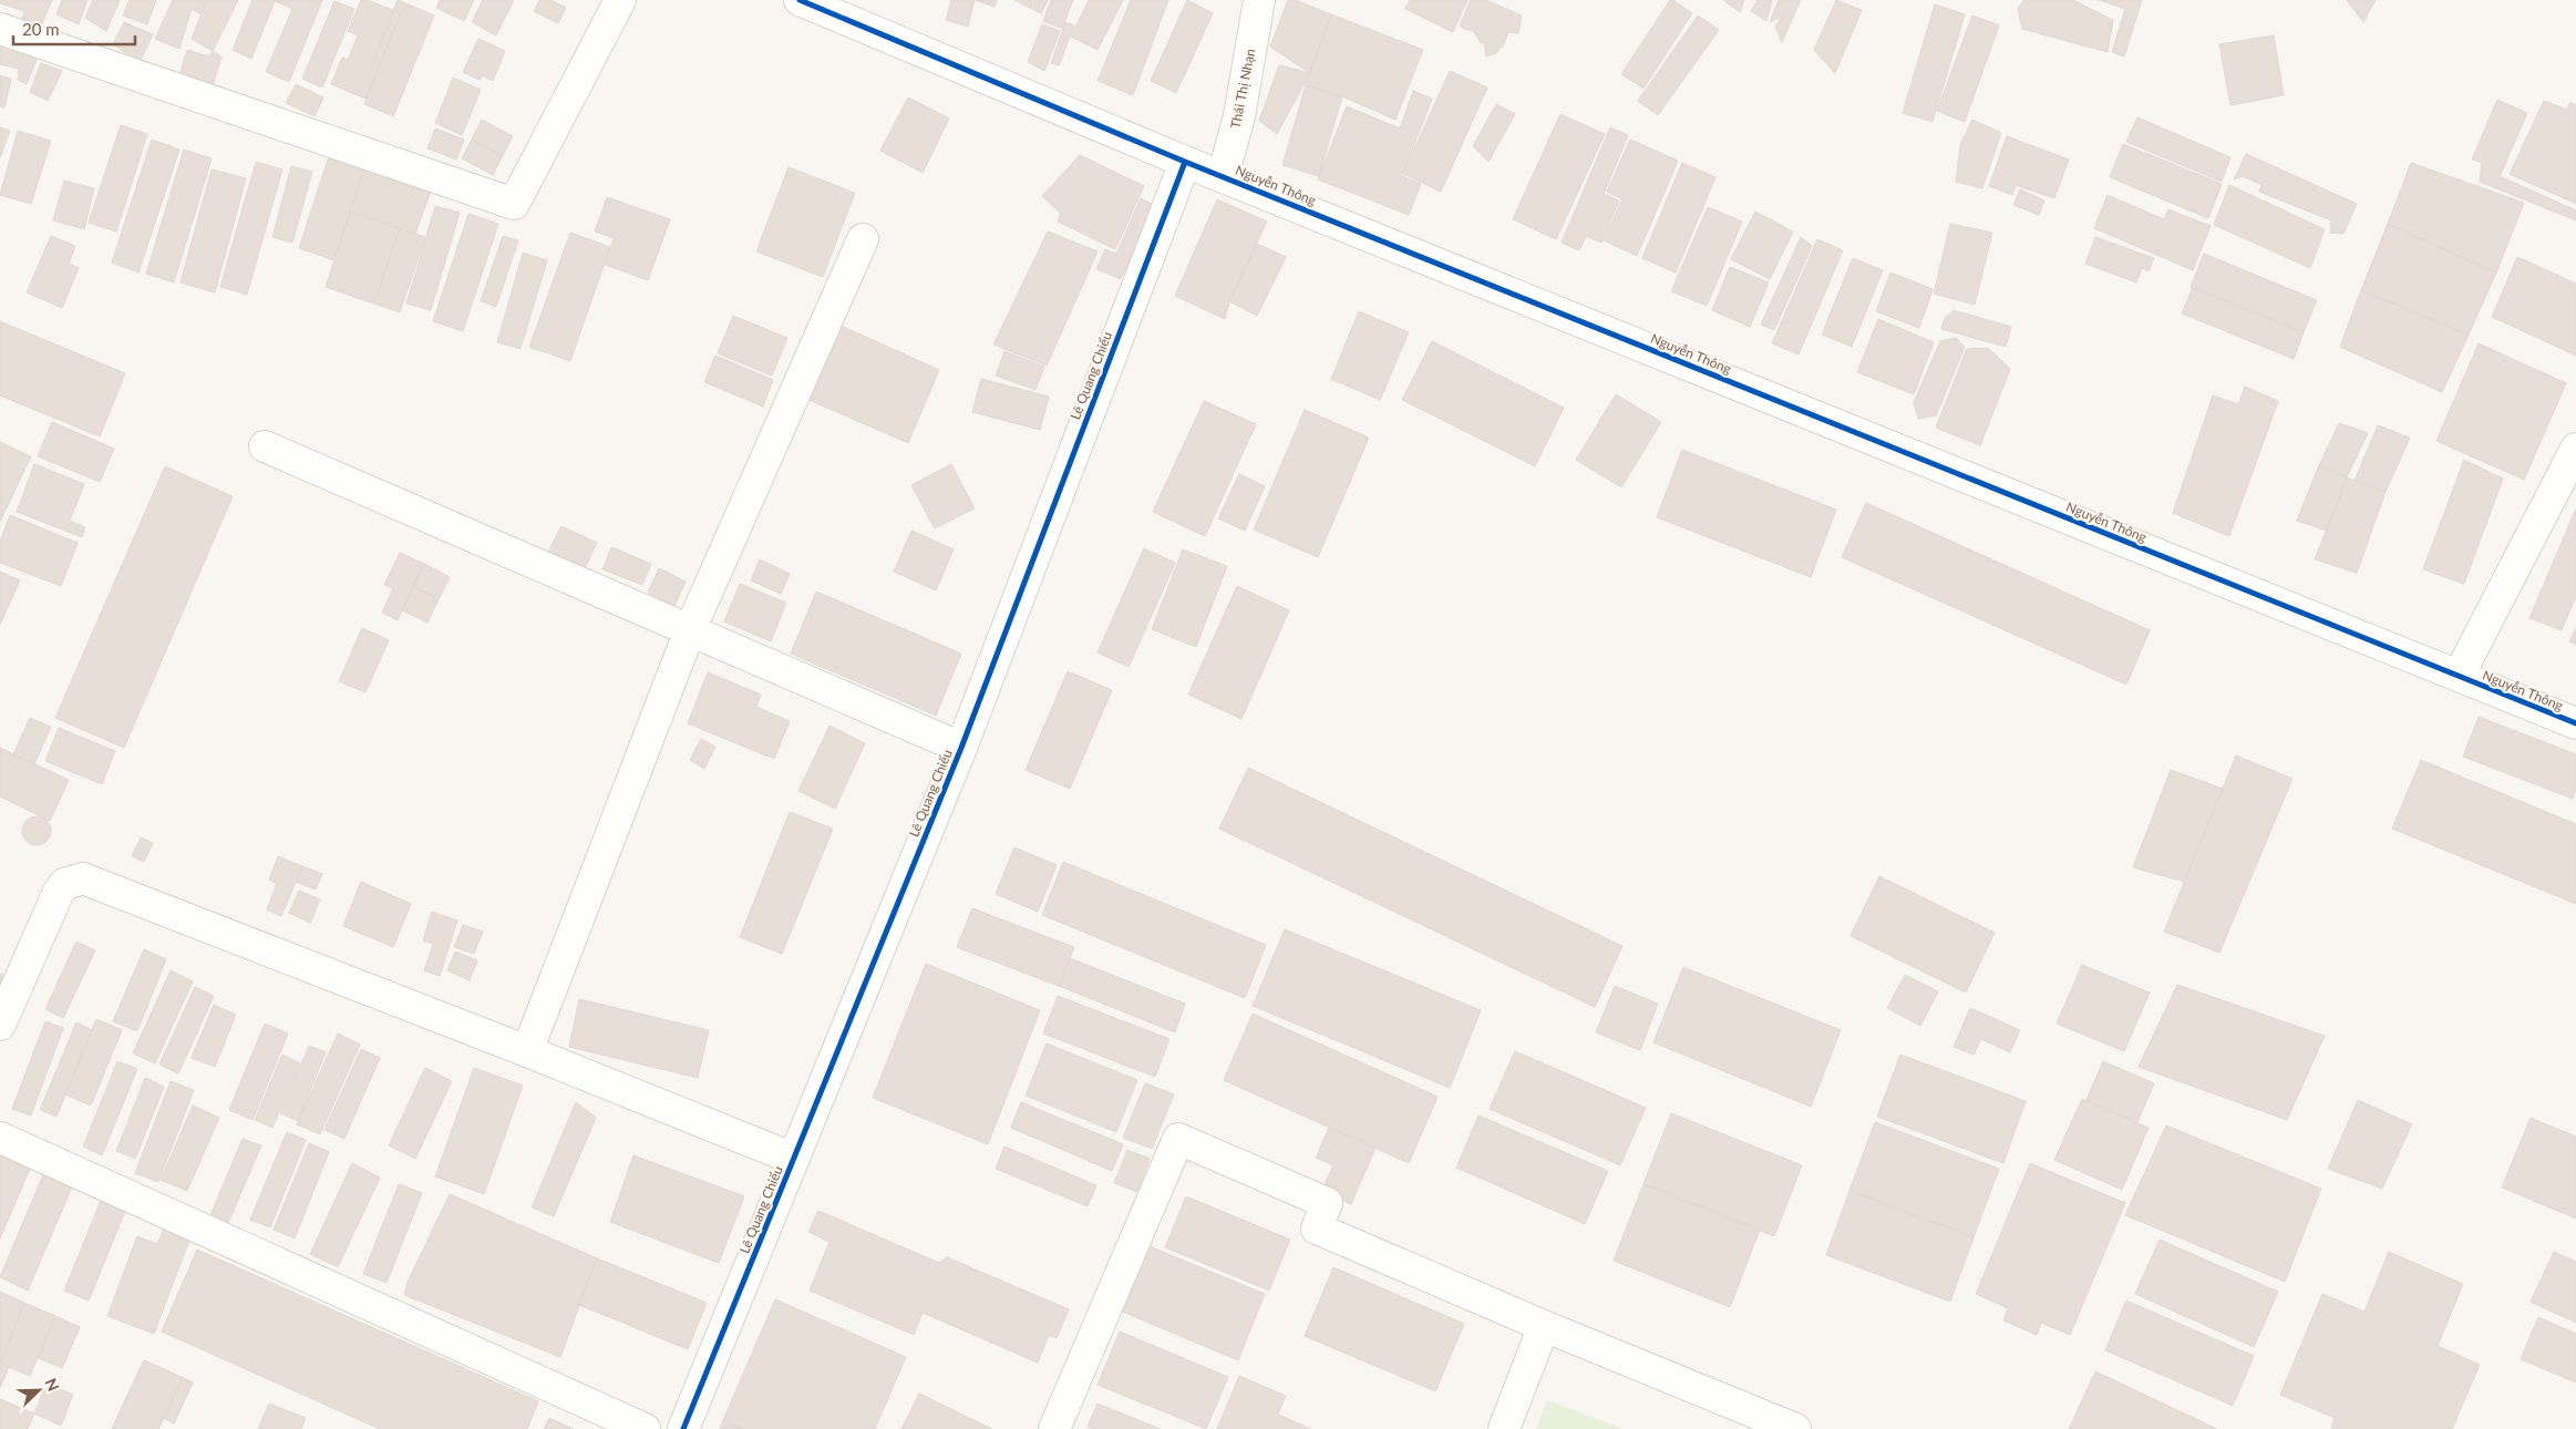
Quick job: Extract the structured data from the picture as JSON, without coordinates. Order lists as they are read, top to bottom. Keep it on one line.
{"streets":{"street":["Thái Thị Nhạn","Nguyễn Thông","Lê Quang Chiểu"]},"crossings":[["Thái Thị Nhạn","Nguyễn Thông"],["Nguyễn Thông","Lê Quang Chiểu"]],"scale_bar":"20 m","north":"top right"}
